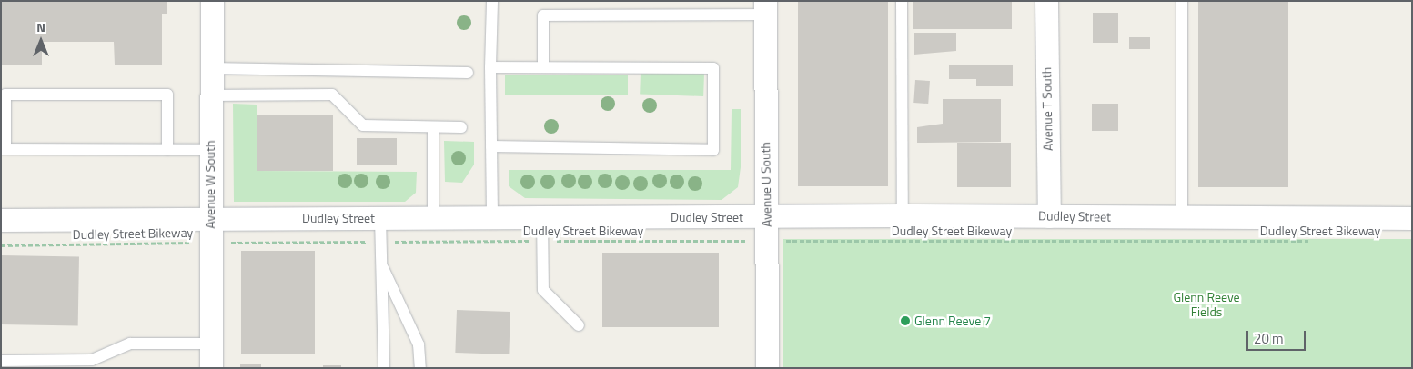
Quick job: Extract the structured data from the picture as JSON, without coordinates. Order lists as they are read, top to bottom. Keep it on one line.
{"streets":{"street":["Avenue T South","Avenue W South","Avenue U South","Dudley Street"],"path":["Dudley Street Bikeway"]},"crossings":[["Avenue T South","Dudley Street"],["Avenue W South","Dudley Street"],["Avenue W South","Dudley Street Bikeway"],["Avenue U South","Dudley Street"],["Avenue U South","Dudley Street Bikeway"]],"parks":["Glenn Reeve Fields"],"places":["Glenn Reeve 7"],"scale_bar":"20 m","north":"top"}
